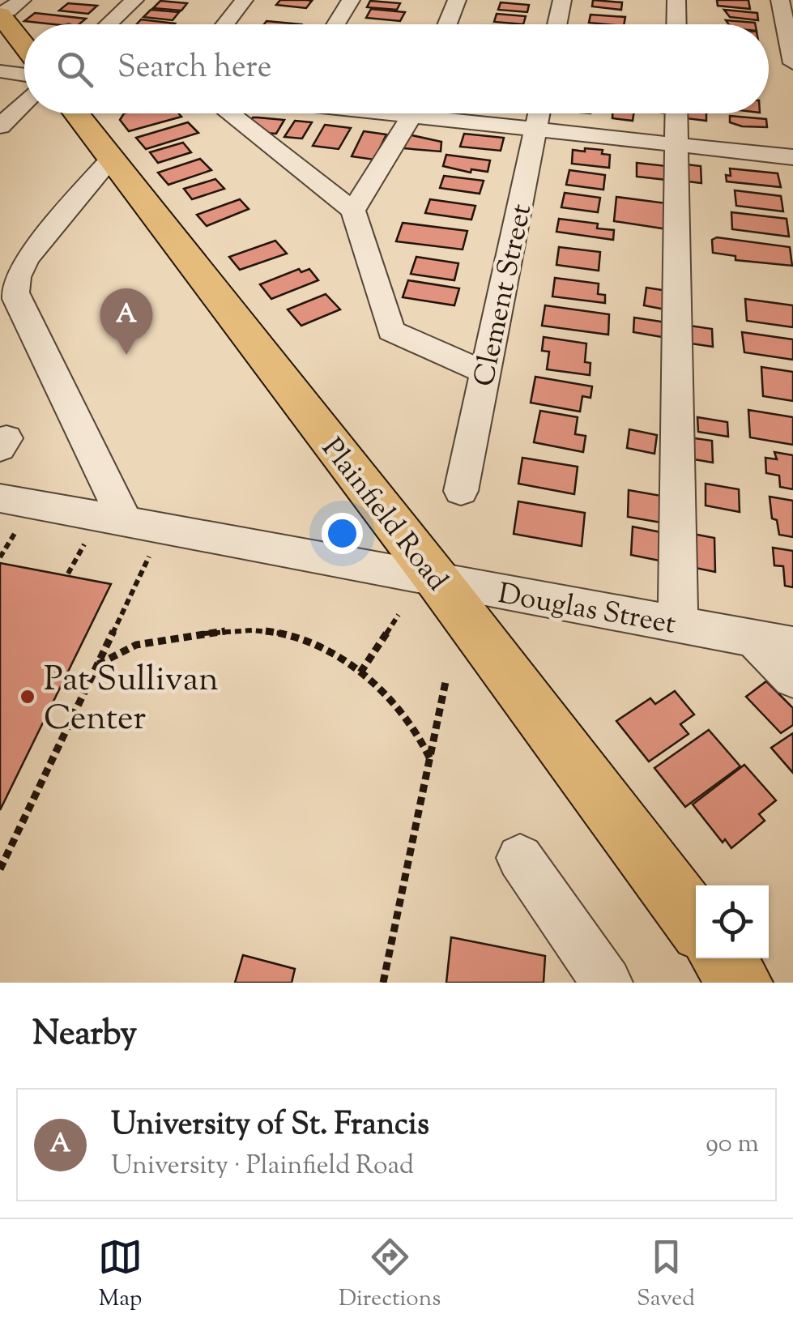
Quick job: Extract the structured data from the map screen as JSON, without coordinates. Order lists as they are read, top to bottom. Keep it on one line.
{"streets":{"main road":["Plainfield Road"],"street":["Clement Street","Douglas Street"]},"crossings":[["Plainfield Road","Douglas Street"]],"places":["Pat Sullivan Center"],"page":{"search":"Search here","pins":"A","heading":"Nearby","list":[{"mark":"A","name":"University of St. Francis","note":"University · Plainfield Road","value":"90 m"}],"nav":["Map","Directions","Saved"]}}
